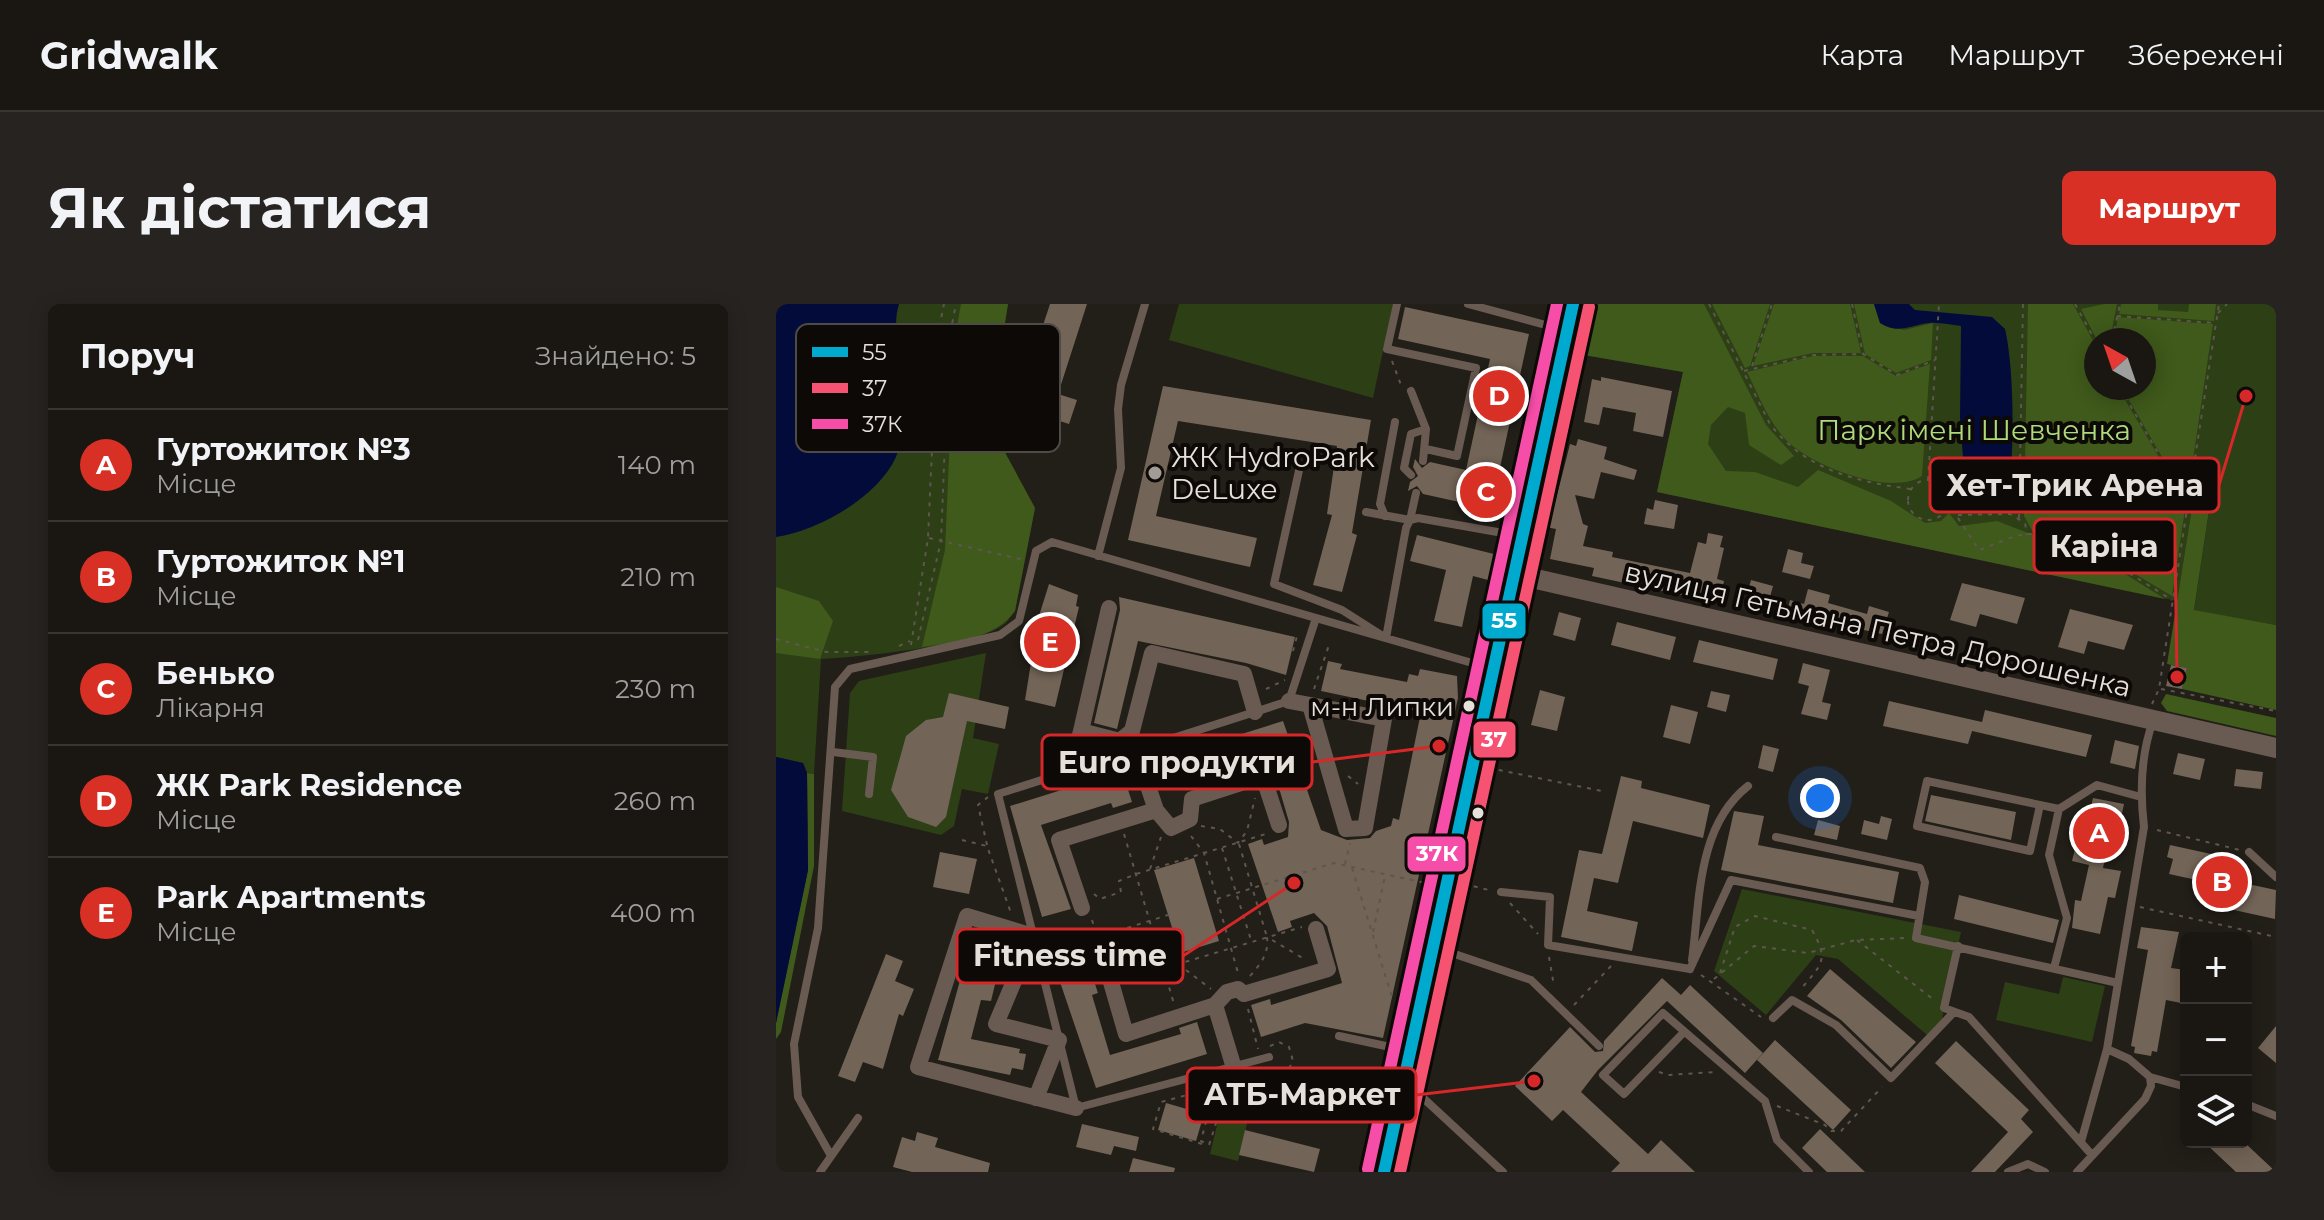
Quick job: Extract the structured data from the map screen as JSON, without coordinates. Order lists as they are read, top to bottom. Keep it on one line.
{"streets":{"street":["вулиця Гетьмана Петра Дорошенка"]},"parks":["Парк імені Шевченка"],"places":["Хет-Трик Арена","ЖК HydroPark DeLuxe","Каріна","м-н Липки","Euro продукти","Fitness time","АТБ-Маркет"],"lines":["transit line 55","transit line 37К","transit line 37"],"legend":["55","37","37К"],"north":"top left","page":{"header":"Gridwalk","nav":["Карта","Маршрут","Збережені"],"buttons":"Маршрут","title":"Як дістатися","heading":["Поруч","Знайдено: 5"],"pins":["D","C","E","A","B"],"list":[{"mark":"A","name":"Гуртожиток №3","note":"Місце","value":"140 m"},{"mark":"B","name":"Гуртожиток №1","note":"Місце","value":"210 m"},{"mark":"C","name":"Бенько","note":"Лікарня","value":"230 m"},{"mark":"D","name":"ЖК Park Residence","note":"Місце","value":"260 m"},{"mark":"E","name":"Park Apartments","note":"Місце","value":"400 m"}],"map_buttons":["+","−"]}}
